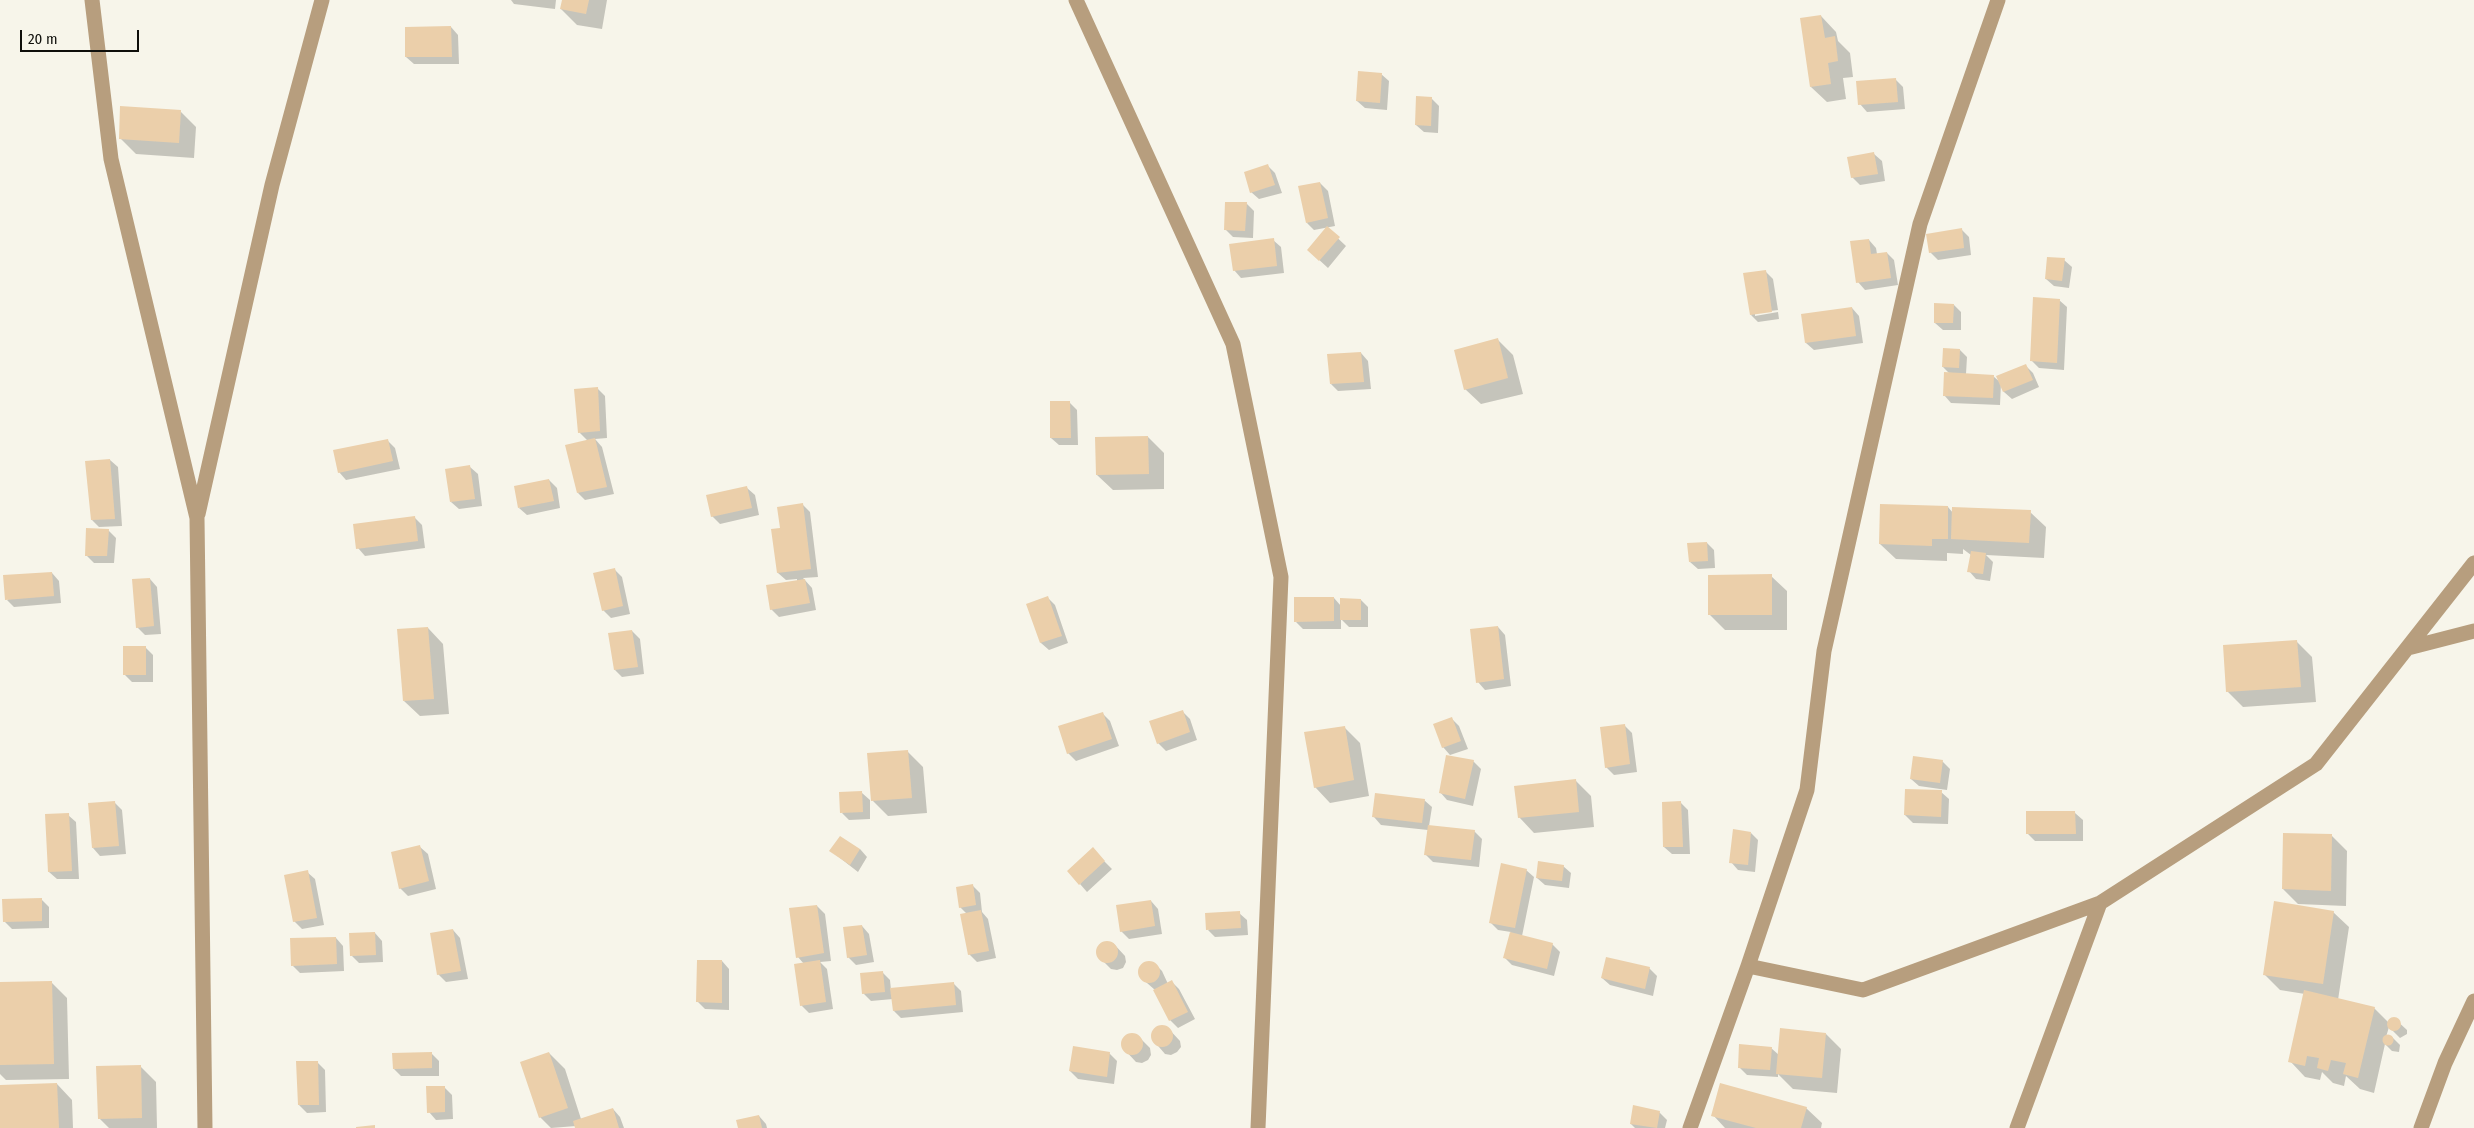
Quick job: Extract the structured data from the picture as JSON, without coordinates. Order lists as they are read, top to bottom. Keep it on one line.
{"scale_bar":"20 m"}
